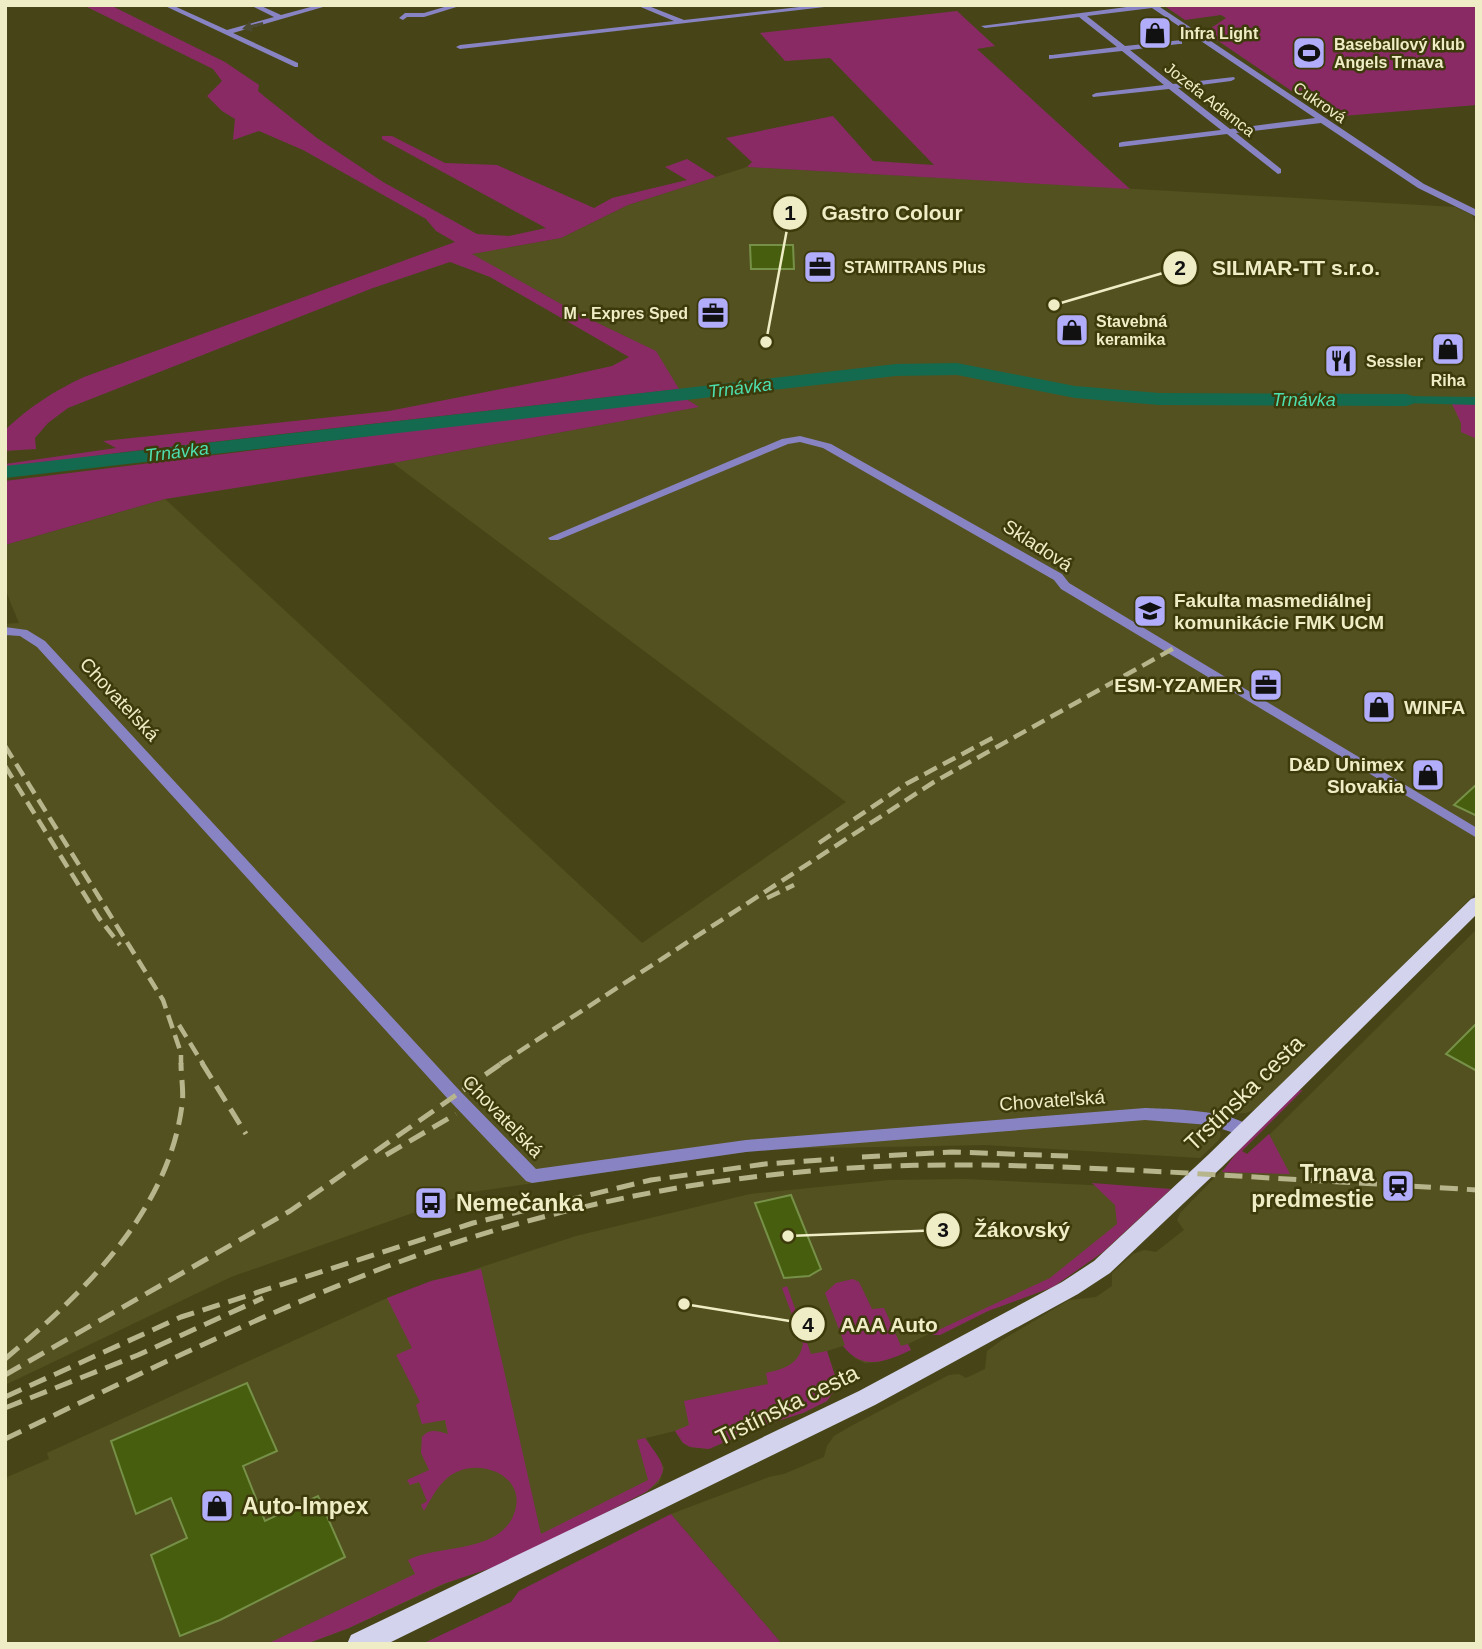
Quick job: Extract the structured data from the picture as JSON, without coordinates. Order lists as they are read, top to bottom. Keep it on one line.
{"streets":{"main road":["Trstínska cesta"],"street":["Jozefa Adamca","Cukrová","Skladová","Chovateľská"]},"crossings":[["Chovateľská","Trstínska cesta"]],"water":["Trnávka"],"places":{"shop":["Infra Light","Stavebná keramika","Riha","WINFA","D&D Unimex Slovakia","Auto-Impex"],"sports":["Baseballový klub Angels Trnava"],"office":["STAMITRANS Plus","M - Expres Sped","ESM-YZAMER"],"other":["SILMAR-TT s.r.o.","Gastro Colour","Žákovský","AAA Auto"],"restaurant":["Sessler"],"school or university":["Fakulta masmediálnej komunikácie FMK UCM"],"station":["Trnava predmestie"],"bus stop":["Nemečanka"]}}
